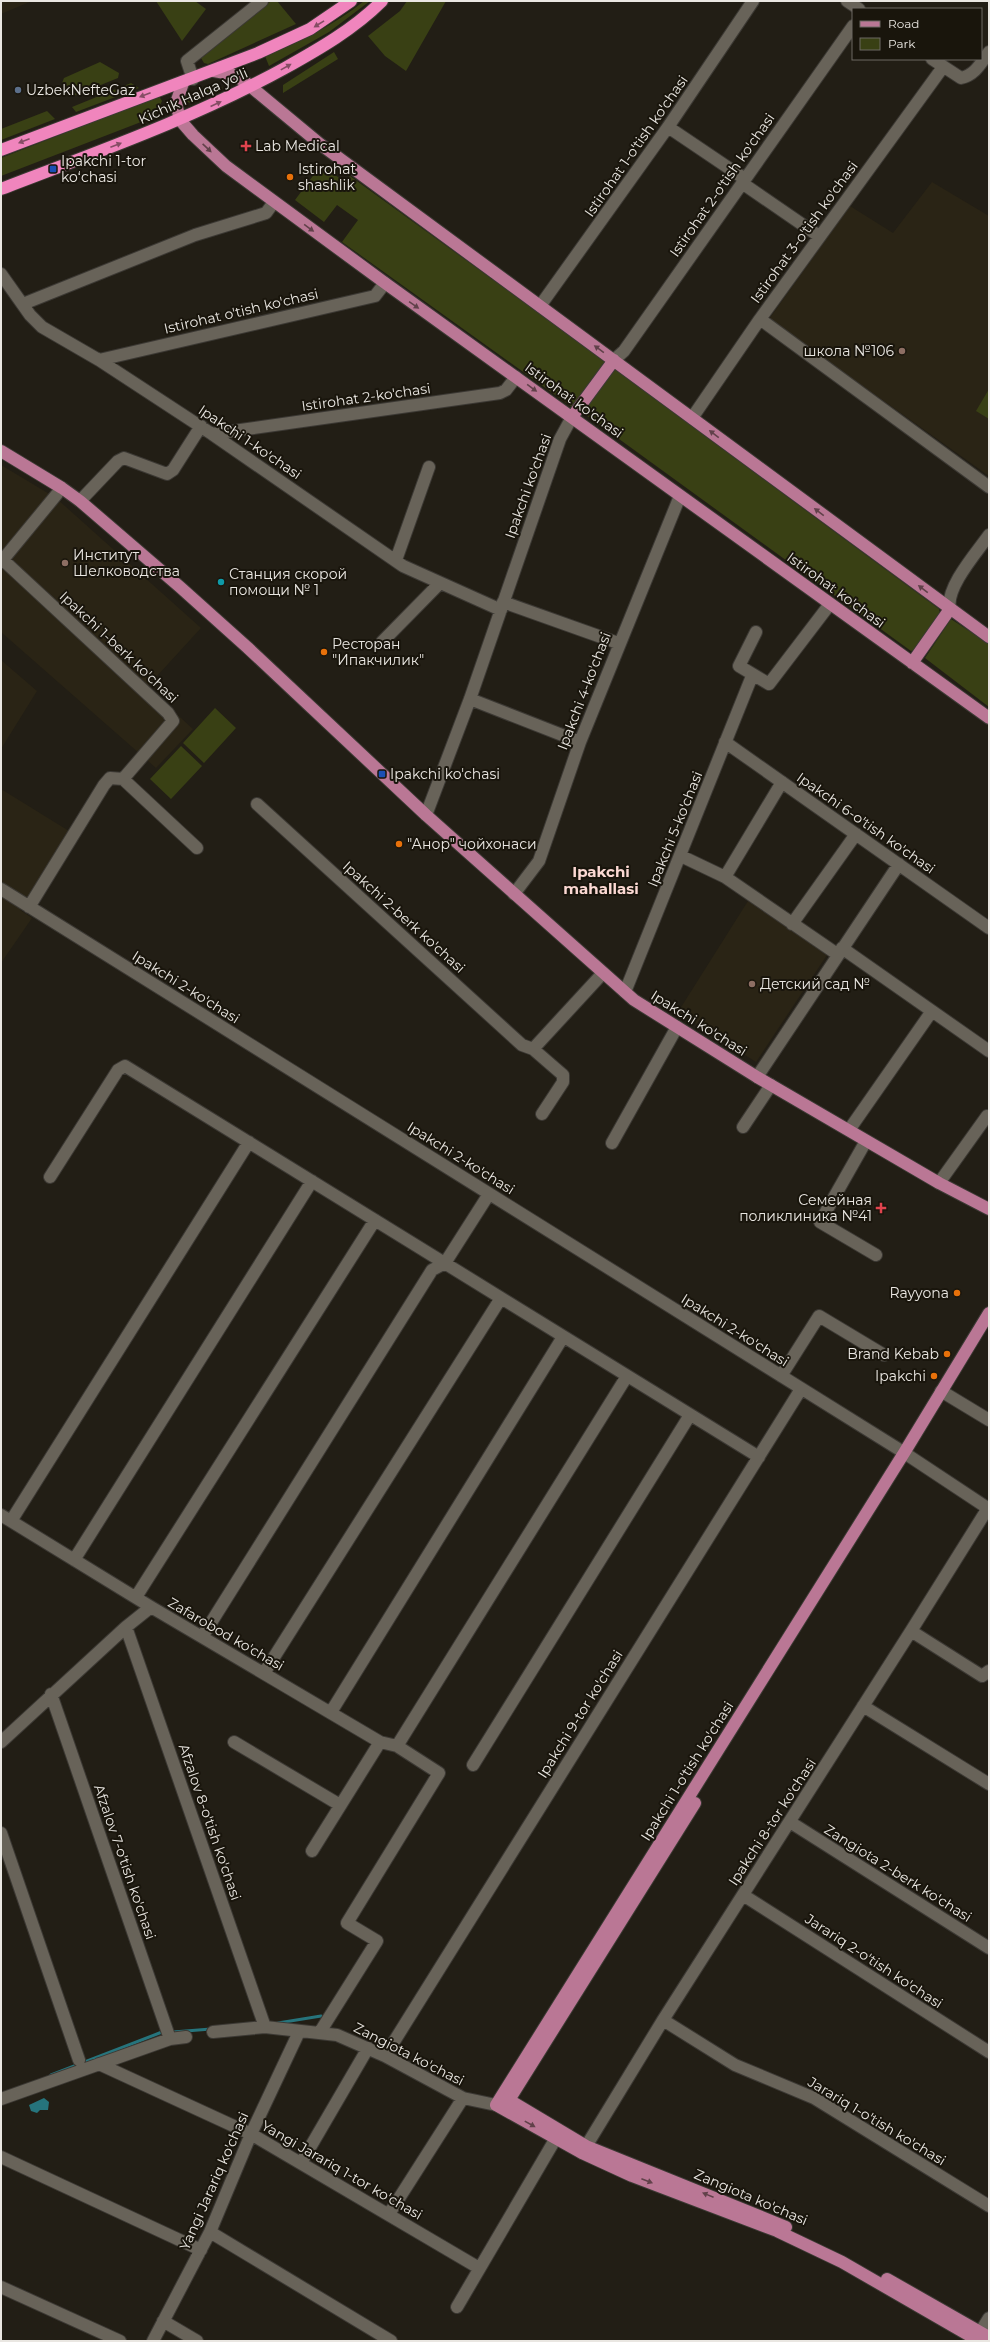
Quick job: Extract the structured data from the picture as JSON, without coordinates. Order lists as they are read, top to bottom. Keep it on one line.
{"streets":{"highway":["Kichik Halqa yo'li"],"main road":["Istirohat ko'chasi","Ipakchi ko'chasi","Ipakchi 1-o'tish ko'chasi","Zangiota ko'chasi"],"street":["Istirohat 1-o'tish ko'chasi","Istirohat 2-o'tish ko'chasi","Istirohat 3-o'tish ko'chasi","Istirohat o'tish ko'chasi","Istirohat 2-ko'chasi","Ipakchi 1-ko'chasi","Ipakchi 1-berk ko'chasi","Ipakchi 4-ko'chasi","Ipakchi 6-o'tish ko'chasi","Ipakchi 5-ko'chasi","Ipakchi 2-berk ko'chasi","Ipakchi 2-ko'chasi","Zafarobod ko'chasi","Ipakchi 9-tor ko'chasi","Afzalov 8-o'tish ko'chasi","Ipakchi 8-tor ko'chasi","Afzalov 7-o'tish ko'chasi","Zangiota 2-berk ko'chasi","Jarariq 2-o'tish ko'chasi","Jarariq 1-o'tish ko'chasi","Yangi Jarariq 1-tor ko'chasi","Yangi Jarariq ko'chasi"]},"crossings":[["Kichik Halqa yo'li","Istirohat ko'chasi"],["Istirohat o'tish ko'chasi","Istirohat ko'chasi"],["Istirohat o'tish ko'chasi","Ipakchi 1-ko'chasi"],["Istirohat 2-ko'chasi","Istirohat ko'chasi"],["Istirohat 2-ko'chasi","Ipakchi 1-ko'chasi"],["Istirohat ko'chasi","Ipakchi ko'chasi"],["Istirohat ko'chasi","Ipakchi 4-ko'chasi"],["Ipakchi 1-ko'chasi","Ipakchi ko'chasi"],["Ipakchi 1-ko'chasi","Ipakchi 4-ko'chasi"],["Ipakchi ko'chasi","Ipakchi 4-ko'chasi"],["Ipakchi ko'chasi","Ipakchi 5-ko'chasi"],["Ipakchi 6-o'tish ko'chasi","Ipakchi 5-ko'chasi"],["Ipakchi 2-ko'chasi","Ipakchi 9-tor ko'chasi"],["Ipakchi 2-ko'chasi","Ipakchi 1-o'tish ko'chasi"],["Ipakchi 2-ko'chasi","Ipakchi 8-tor ko'chasi"],["Zafarobod ko'chasi","Afzalov 8-o'tish ko'chasi"],["Zafarobod ko'chasi","Afzalov 7-o'tish ko'chasi"],["Zafarobod ko'chasi","Zangiota ko'chasi"],["Ipakchi 9-tor ko'chasi","Zangiota ko'chasi"],["Ipakchi 1-o'tish ko'chasi","Zangiota ko'chasi"],["Afzalov 8-o'tish ko'chasi","Zangiota ko'chasi"],["Ipakchi 8-tor ko'chasi","Zangiota 2-berk ko'chasi"],["Ipakchi 8-tor ko'chasi","Jarariq 2-o'tish ko'chasi"],["Ipakchi 8-tor ko'chasi","Zangiota ko'chasi"],["Ipakchi 8-tor ko'chasi","Jarariq 1-o'tish ko'chasi"],["Zangiota ko'chasi","Yangi Jarariq ko'chasi"],["Yangi Jarariq 1-tor ko'chasi","Yangi Jarariq ko'chasi"]],"districts":["Ipakchi mahallasi"],"places":{"other":["UzbekNefteGaz","Istirohat shashlik","школа №106","Институт Шелководства","Станция скорой помощи № 1","Ресторан \"Ипакчилик\"","\"Анор\" чойхонаси","Детский сад №","Rayyona","Brand Kebab","Ipakchi"],"health":["Lab Medical","Семейная поликлиника №41"],"transit":["Ipakchi 1-tor koʻchasi","Ipakchi ko'chasi"]},"legend":["Road","Park"]}
